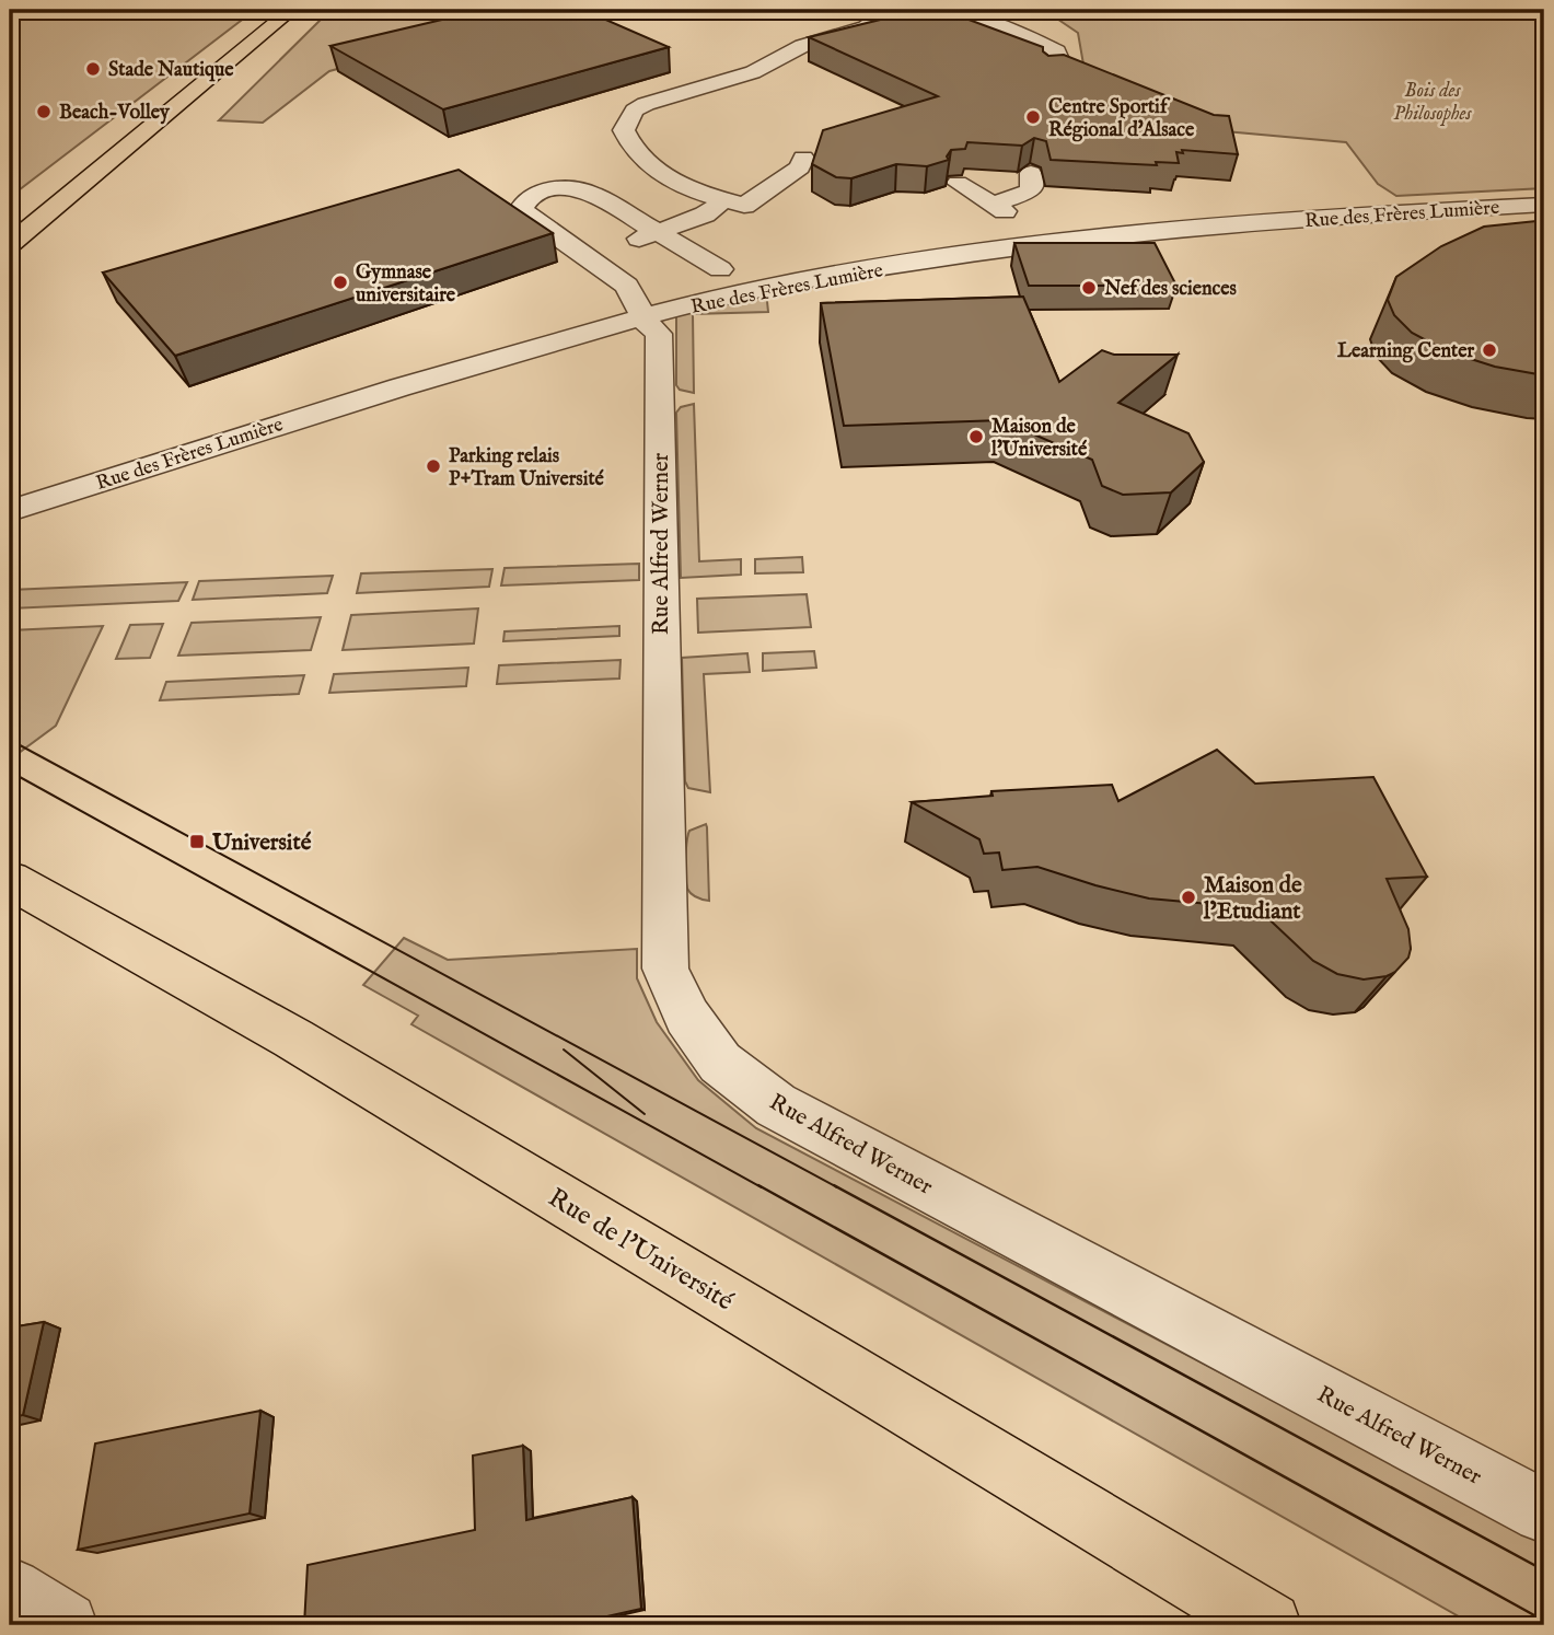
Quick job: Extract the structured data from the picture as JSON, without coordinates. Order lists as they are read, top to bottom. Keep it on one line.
{"streets":{"main road":["Rue de l'Université"],"street":["Rue des Frères Lumière","Rue Alfred Werner"]},"crossings":[["Rue des Frères Lumière","Rue Alfred Werner"]],"parks":["Bois des Philosophes"],"places":{"other":["Stade Nautique","Beach-Volley","Centre Sportif Régional d'Alsace","Gymnase universitaire","Nef des sciences","Learning Center","Maison de l'Université","Parking relais P+Tram Université","Maison de l’Etudiant"],"transit":["Université"]}}
